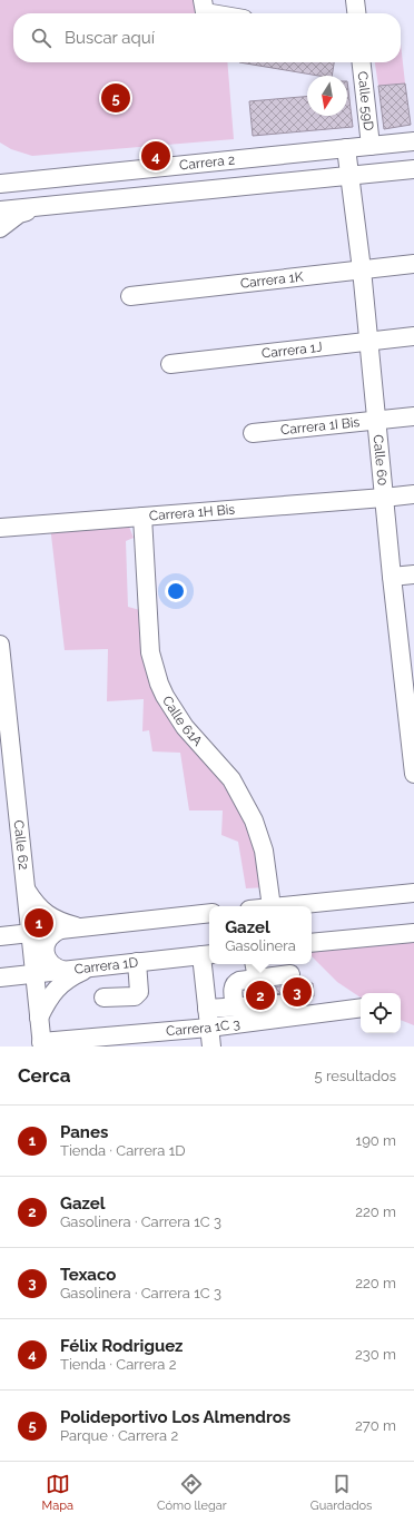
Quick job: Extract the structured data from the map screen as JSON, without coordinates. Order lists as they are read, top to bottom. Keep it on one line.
{"streets":{"street":["Calle 59D","Carrera 2","Carrera 1K","Carrera 1J","Carrera 1I Bis","Calle 60","Carrera 1H Bis","Calle 61A","Calle 62","Carrera 1D","Carrera 1C 3"]},"crossings":[["Calle 59D","Carrera 2"],["Carrera 2","Calle 60"],["Carrera 1K","Calle 60"],["Carrera 1J","Calle 60"],["Carrera 1I Bis","Calle 60"],["Calle 60","Carrera 1H Bis"],["Carrera 1H Bis","Calle 61A"],["Calle 62","Carrera 1D"],["Calle 62","Carrera 1C 3"]],"north":"bottom","page":{"search":"Buscar aquí","pins":["5","4","1","3","2"],"popup":["Gazel","Gasolinera"],"heading":["Cerca","5 resultados"],"list":[{"mark":"1","name":"Panes","note":"Tienda · Carrera 1D","value":"190 m"},{"mark":"2","name":"Gazel","note":"Gasolinera · Carrera 1C 3","value":"220 m"},{"mark":"3","name":"Texaco","note":"Gasolinera · Carrera 1C 3","value":"220 m"},{"mark":"4","name":"Félix Rodriguez","note":"Tienda · Carrera 2","value":"230 m"},{"mark":"5","name":"Polideportivo Los Almendros","note":"Parque · Carrera 2","value":"270 m"}],"nav":["Mapa","Cómo llegar","Guardados"]}}
